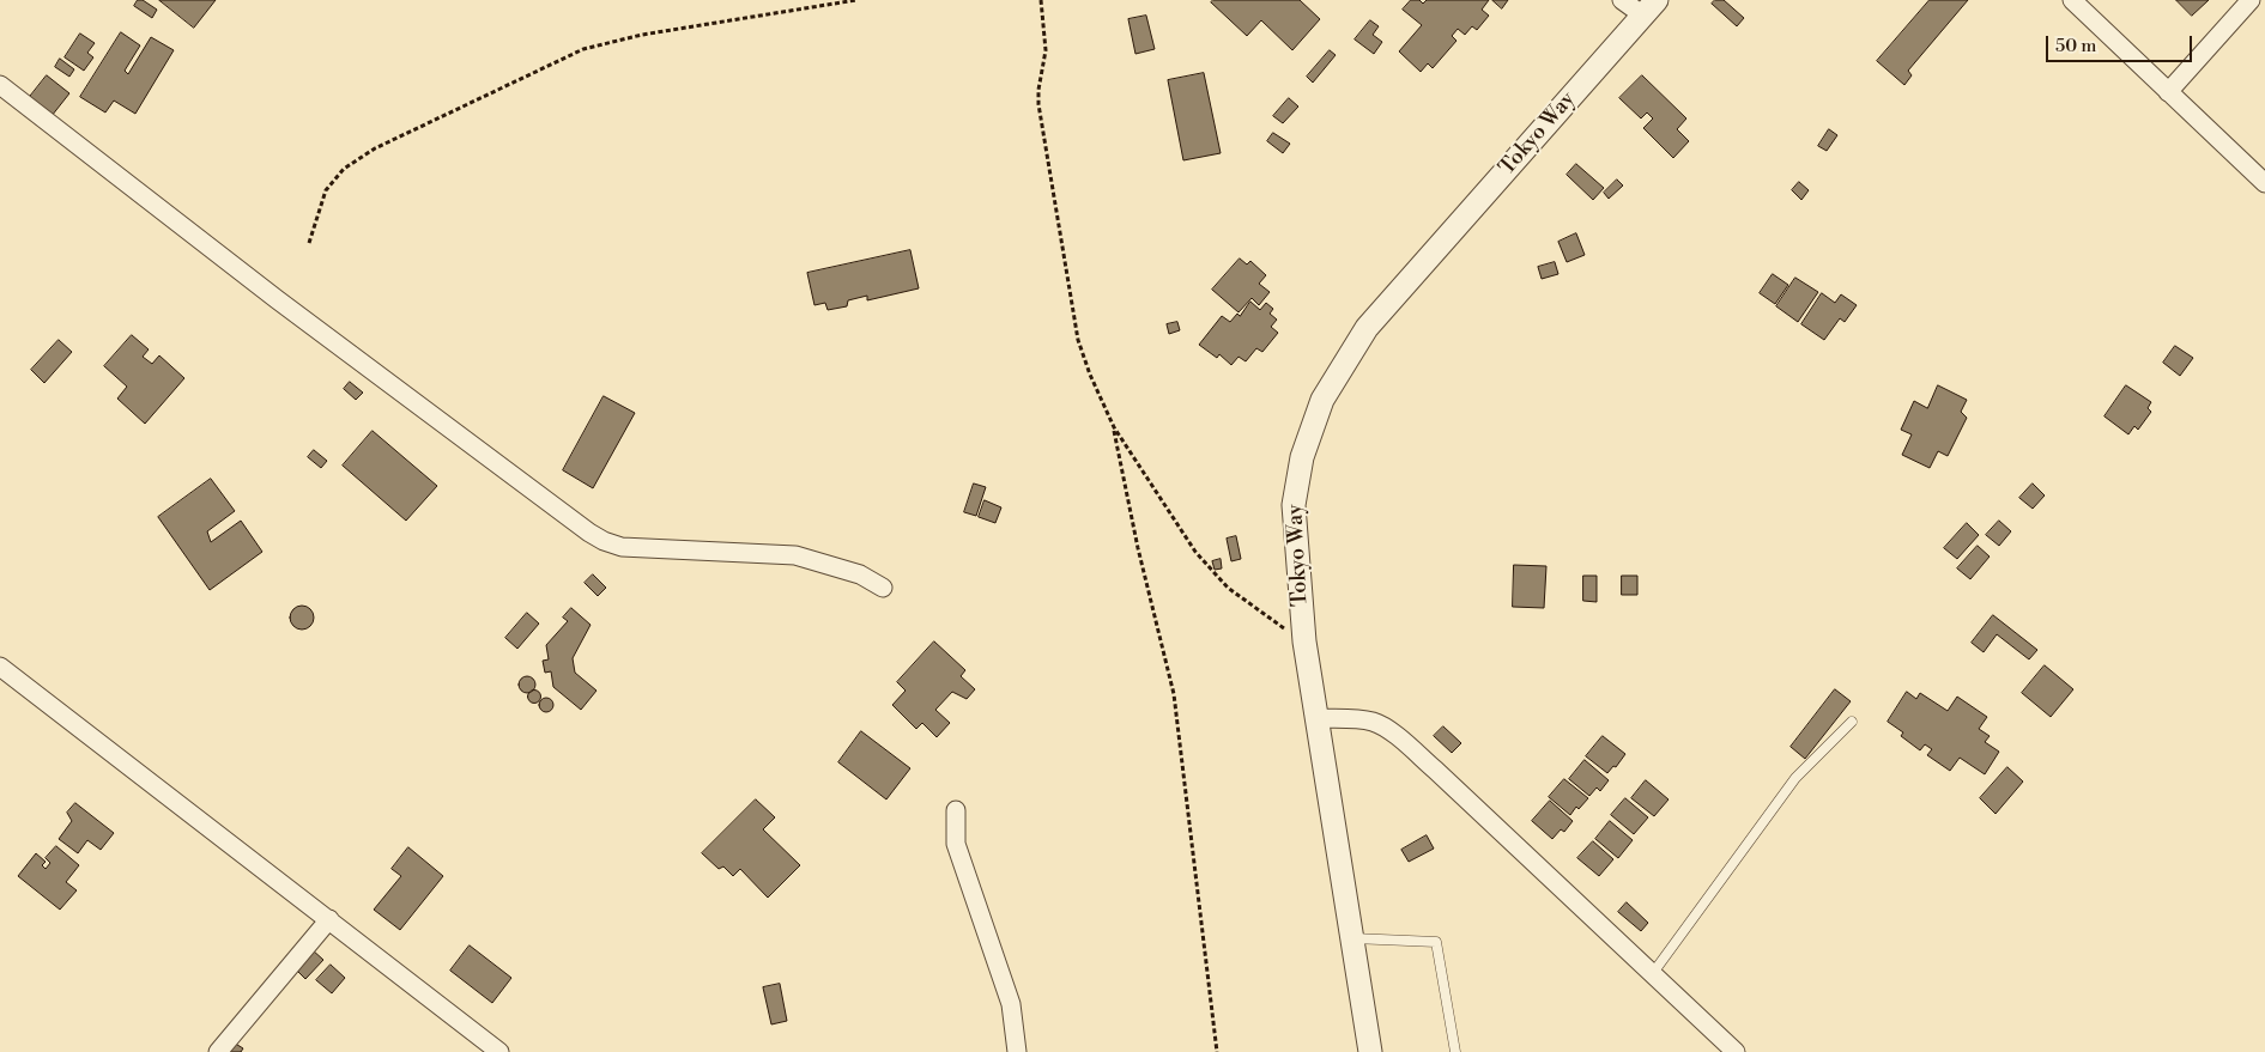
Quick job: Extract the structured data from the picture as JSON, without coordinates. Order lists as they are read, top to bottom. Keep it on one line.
{"streets":{"street":["Tokyo Way"]},"scale_bar":"50 m"}
